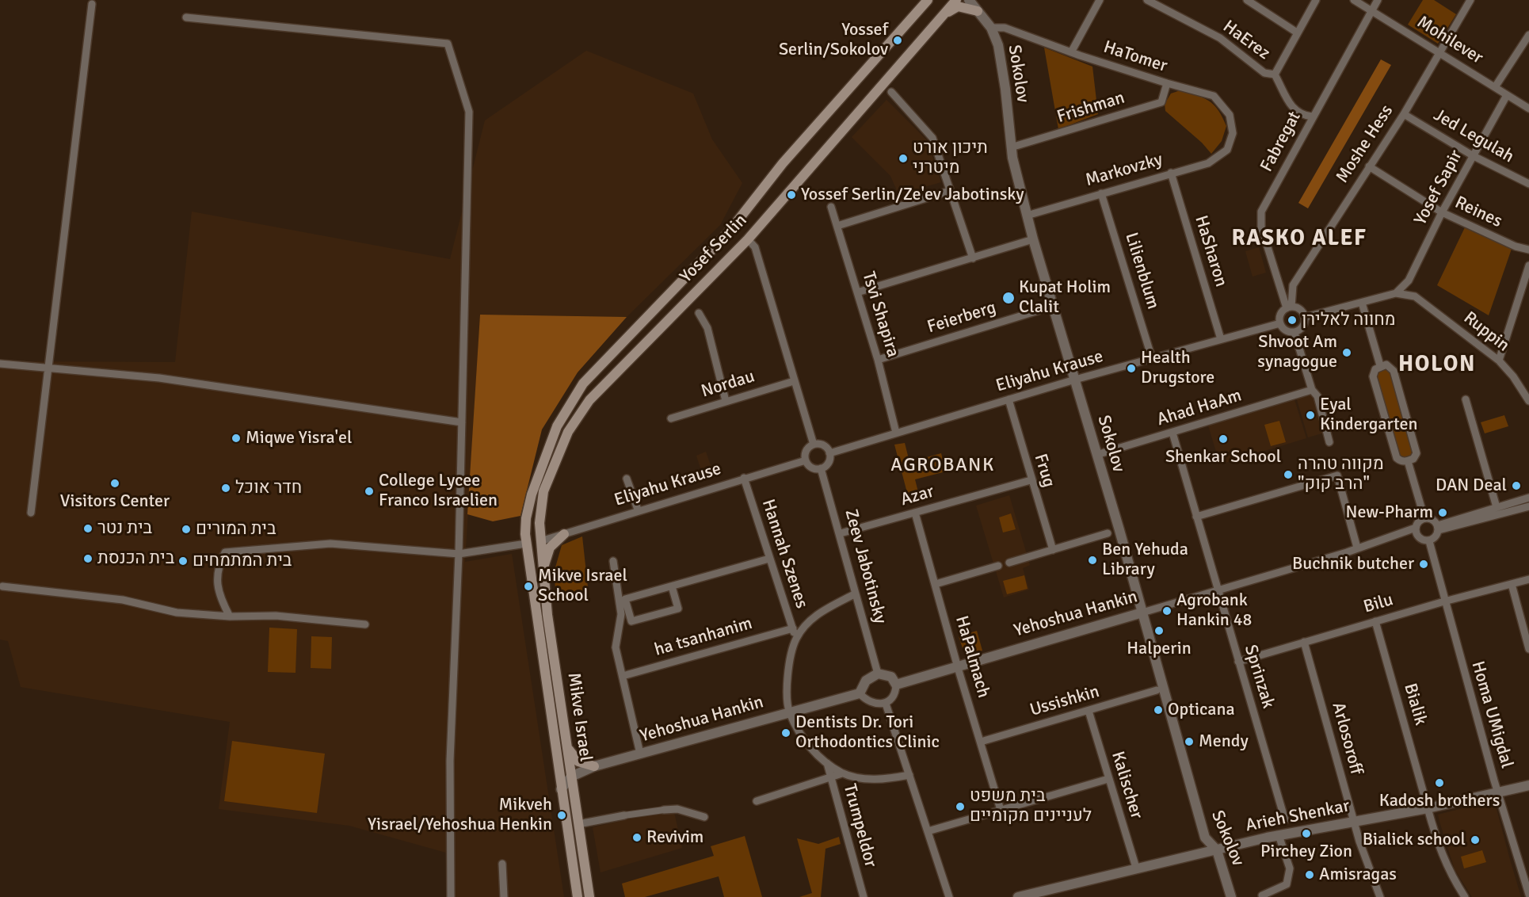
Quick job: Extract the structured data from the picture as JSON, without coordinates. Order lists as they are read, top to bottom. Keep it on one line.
{"streets":{"main road":["Yosef Serlin","Mikve Israel"],"street":["HaErez","Mohilever","HaTomer","Sokolov","Frishman","Jed Legulah","Fabregat","Moshe Hess","Markovzky","Yosef Sapir","Reines","HaSharon","Lilienblum","Tsvi Shapira","Feierberg","Ruppin","Eliyahu Krause","Nordau","Ahad HaAm","Frug","Azar","Hannah Szenes","Zeev Jabotinsky","Bilu","Yehoshua Hankin","ha tsanhanim","HaPalmach","Sprinzak","Ussishkin","Bialik","Homa UMigdal","Arlosoroff","Kalischer","Arieh Shenkar","Trumpeldor"]},"crossings":[["HaErez","Fabregat"],["Mohilever","Fabregat"],["Mohilever","Moshe Hess"],["Mohilever","Yosef Sapir"],["HaTomer","Sokolov"],["HaTomer","Frishman"],["HaTomer","Markovzky"],["Sokolov","Frishman"],["Sokolov","Markovzky"],["Sokolov","Feierberg"],["Sokolov","Eliyahu Krause"],["Sokolov","Ahad HaAm"],["Sokolov","Yehoshua Hankin"],["Sokolov","Arieh Shenkar"],["Jed Legulah","Moshe Hess"],["Jed Legulah","Yosef Sapir"],["Fabregat","Moshe Hess"],["Fabregat","Eliyahu Krause"],["Moshe Hess","Reines"],["Moshe Hess","Eliyahu Krause"],["Markovzky","HaSharon"],["Markovzky","Lilienblum"],["Yosef Sapir","Reines"],["Yosef Sapir","Ruppin"],["Yosef Serlin","Eliyahu Krause"],["Yosef Serlin","Mikve Israel"],["HaSharon","Eliyahu Krause"],["Lilienblum","Eliyahu Krause"],["Tsvi Shapira","Feierberg"],["Tsvi Shapira","Eliyahu Krause"],["Eliyahu Krause","Frug"],["Eliyahu Krause","Hannah Szenes"],["Eliyahu Krause","Zeev Jabotinsky"],["Eliyahu Krause","Mikve Israel"],["Ahad HaAm","Sprinzak"],["Frug","Azar"],["Azar","Zeev Jabotinsky"],["Azar","HaPalmach"],["Hannah Szenes","ha tsanhanim"],["Zeev Jabotinsky","Yehoshua Hankin"],["Bilu","Sprinzak"],["Bilu","Bialik"],["Bilu","Homa UMigdal"],["Bilu","Arlosoroff"],["Yehoshua Hankin","HaPalmach"],["Yehoshua Hankin","Sprinzak"],["Yehoshua Hankin","Homa UMigdal"],["Yehoshua Hankin","Mikve Israel"],["HaPalmach","Ussishkin"],["Ussishkin","Kalischer"],["Homa UMigdal","Arieh Shenkar"],["Arlosoroff","Arieh Shenkar"],["Kalischer","Arieh Shenkar"]],"districts":["RASKO ALEF","HOLON","AGROBANK"],"places":["Yossef Serlin/Sokolov","תיכון אורט מיטרני","Yossef Serlin/Ze'ev Jabotinsky","Kupat Holim Clalit","מחווה לאלירן","Shvoot Am synagogue","Health Drugstore","Eyal Kindergarten","Miqwe Yisra'el","Shenkar School","מקווה טהרה \"הרב קוק\"","Visitors Center","DAN Deal","חדר אוכל","College Lycee Franco Israelien","New-Pharm","בית נטר","בית המורים","בית הכנסת","Ben Yehuda Library","בית המתמחים","Buchnik butcher","Mikve Israel School","Agrobank Hankin 48","Halperin","Opticana","Dentists Dr. Tori Orthodontics Clinic","Mendy","Kadosh brothers","בית משפט לעניינים מקומיים","Mikveh Yisrael/Yehoshua Henkin","Pirchey Zion","Revivim","Bialick school","Amisragas"]}
